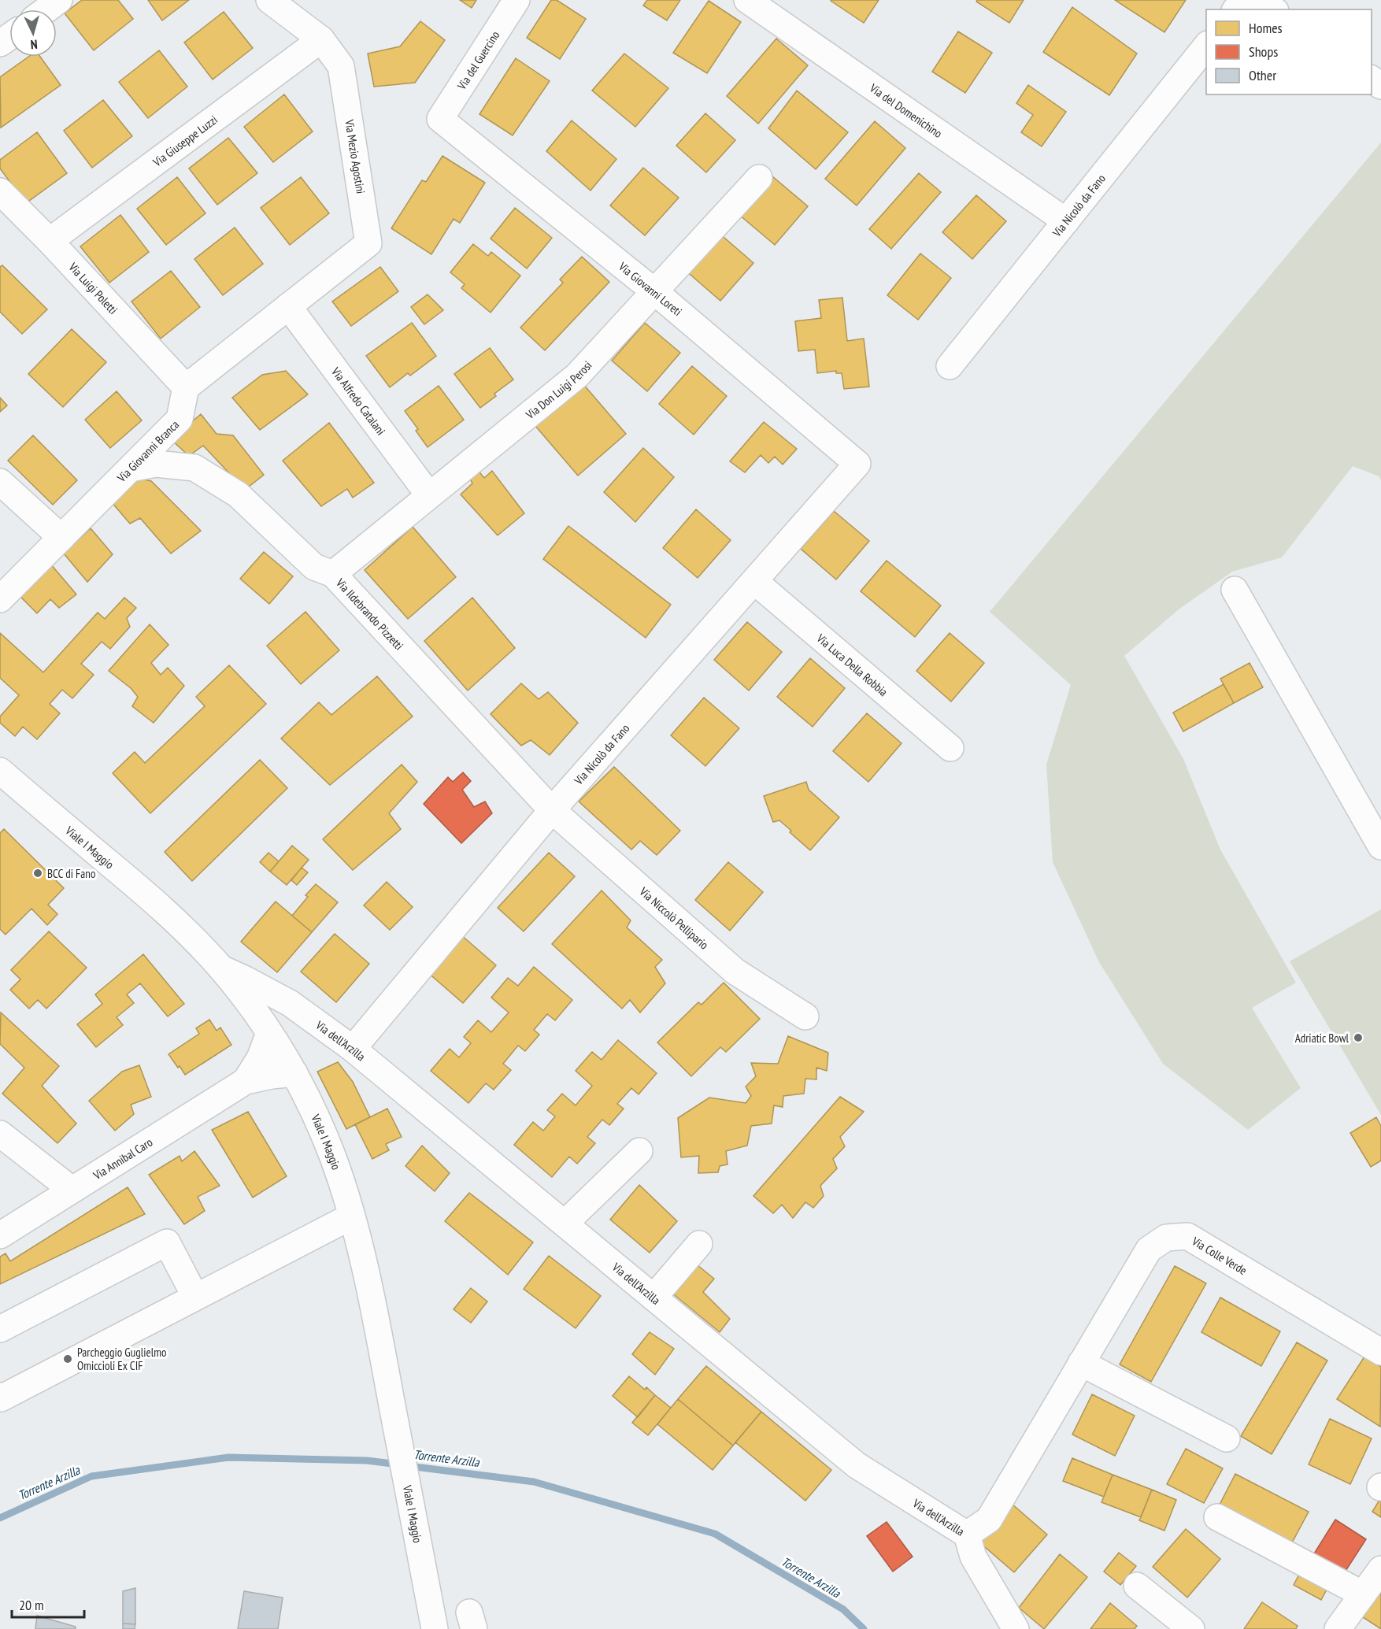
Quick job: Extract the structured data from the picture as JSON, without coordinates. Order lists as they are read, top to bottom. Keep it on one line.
{"streets":{"street":["Via del Guercino","Via del Domenichino","Via Giuseppe Luzzi","Via Mezio Agostini","Via Nicolò da Fano","Via Luigi Poletti","Via Giovanni Loreti","Via Don Luigi Perosi","Via Alfredo Catalani","Via Giovanni Branca","Via Ildebrando Pizzetti","Via Luca Della Robbia","Viale I Maggio","Via Niccolò Pellipario","Via dell'Arzilla","Via Annibal Caro","Via Colle Verde"]},"crossings":[["Via del Guercino","Via Giovanni Loreti"],["Via del Domenichino","Via Nicolò da Fano"],["Via Giuseppe Luzzi","Via Mezio Agostini"],["Via Giuseppe Luzzi","Via Luigi Poletti"],["Via Mezio Agostini","Via Alfredo Catalani"],["Via Nicolò da Fano","Via Giovanni Loreti"],["Via Nicolò da Fano","Via Ildebrando Pizzetti"],["Via Nicolò da Fano","Via Luca Della Robbia"],["Via Nicolò da Fano","Via Niccolò Pellipario"],["Via Nicolò da Fano","Via dell'Arzilla"],["Via Luigi Poletti","Via Giovanni Branca"],["Via Giovanni Loreti","Via Don Luigi Perosi"],["Via Don Luigi Perosi","Via Alfredo Catalani"],["Via Don Luigi Perosi","Via Ildebrando Pizzetti"],["Via Giovanni Branca","Via Ildebrando Pizzetti"],["Via Ildebrando Pizzetti","Via Niccolò Pellipario"],["Viale I Maggio","Via dell'Arzilla"],["Viale I Maggio","Via Annibal Caro"],["Via dell'Arzilla","Via Colle Verde"]],"water":["Torrente Arzilla"],"places":["BCC di Fano","Adriatic Bowl","Parcheggio Guglielmo Omiccioli Ex CIF"],"legend":["Homes","Shops","Other"],"scale_bar":"20 m","north":"bottom"}
